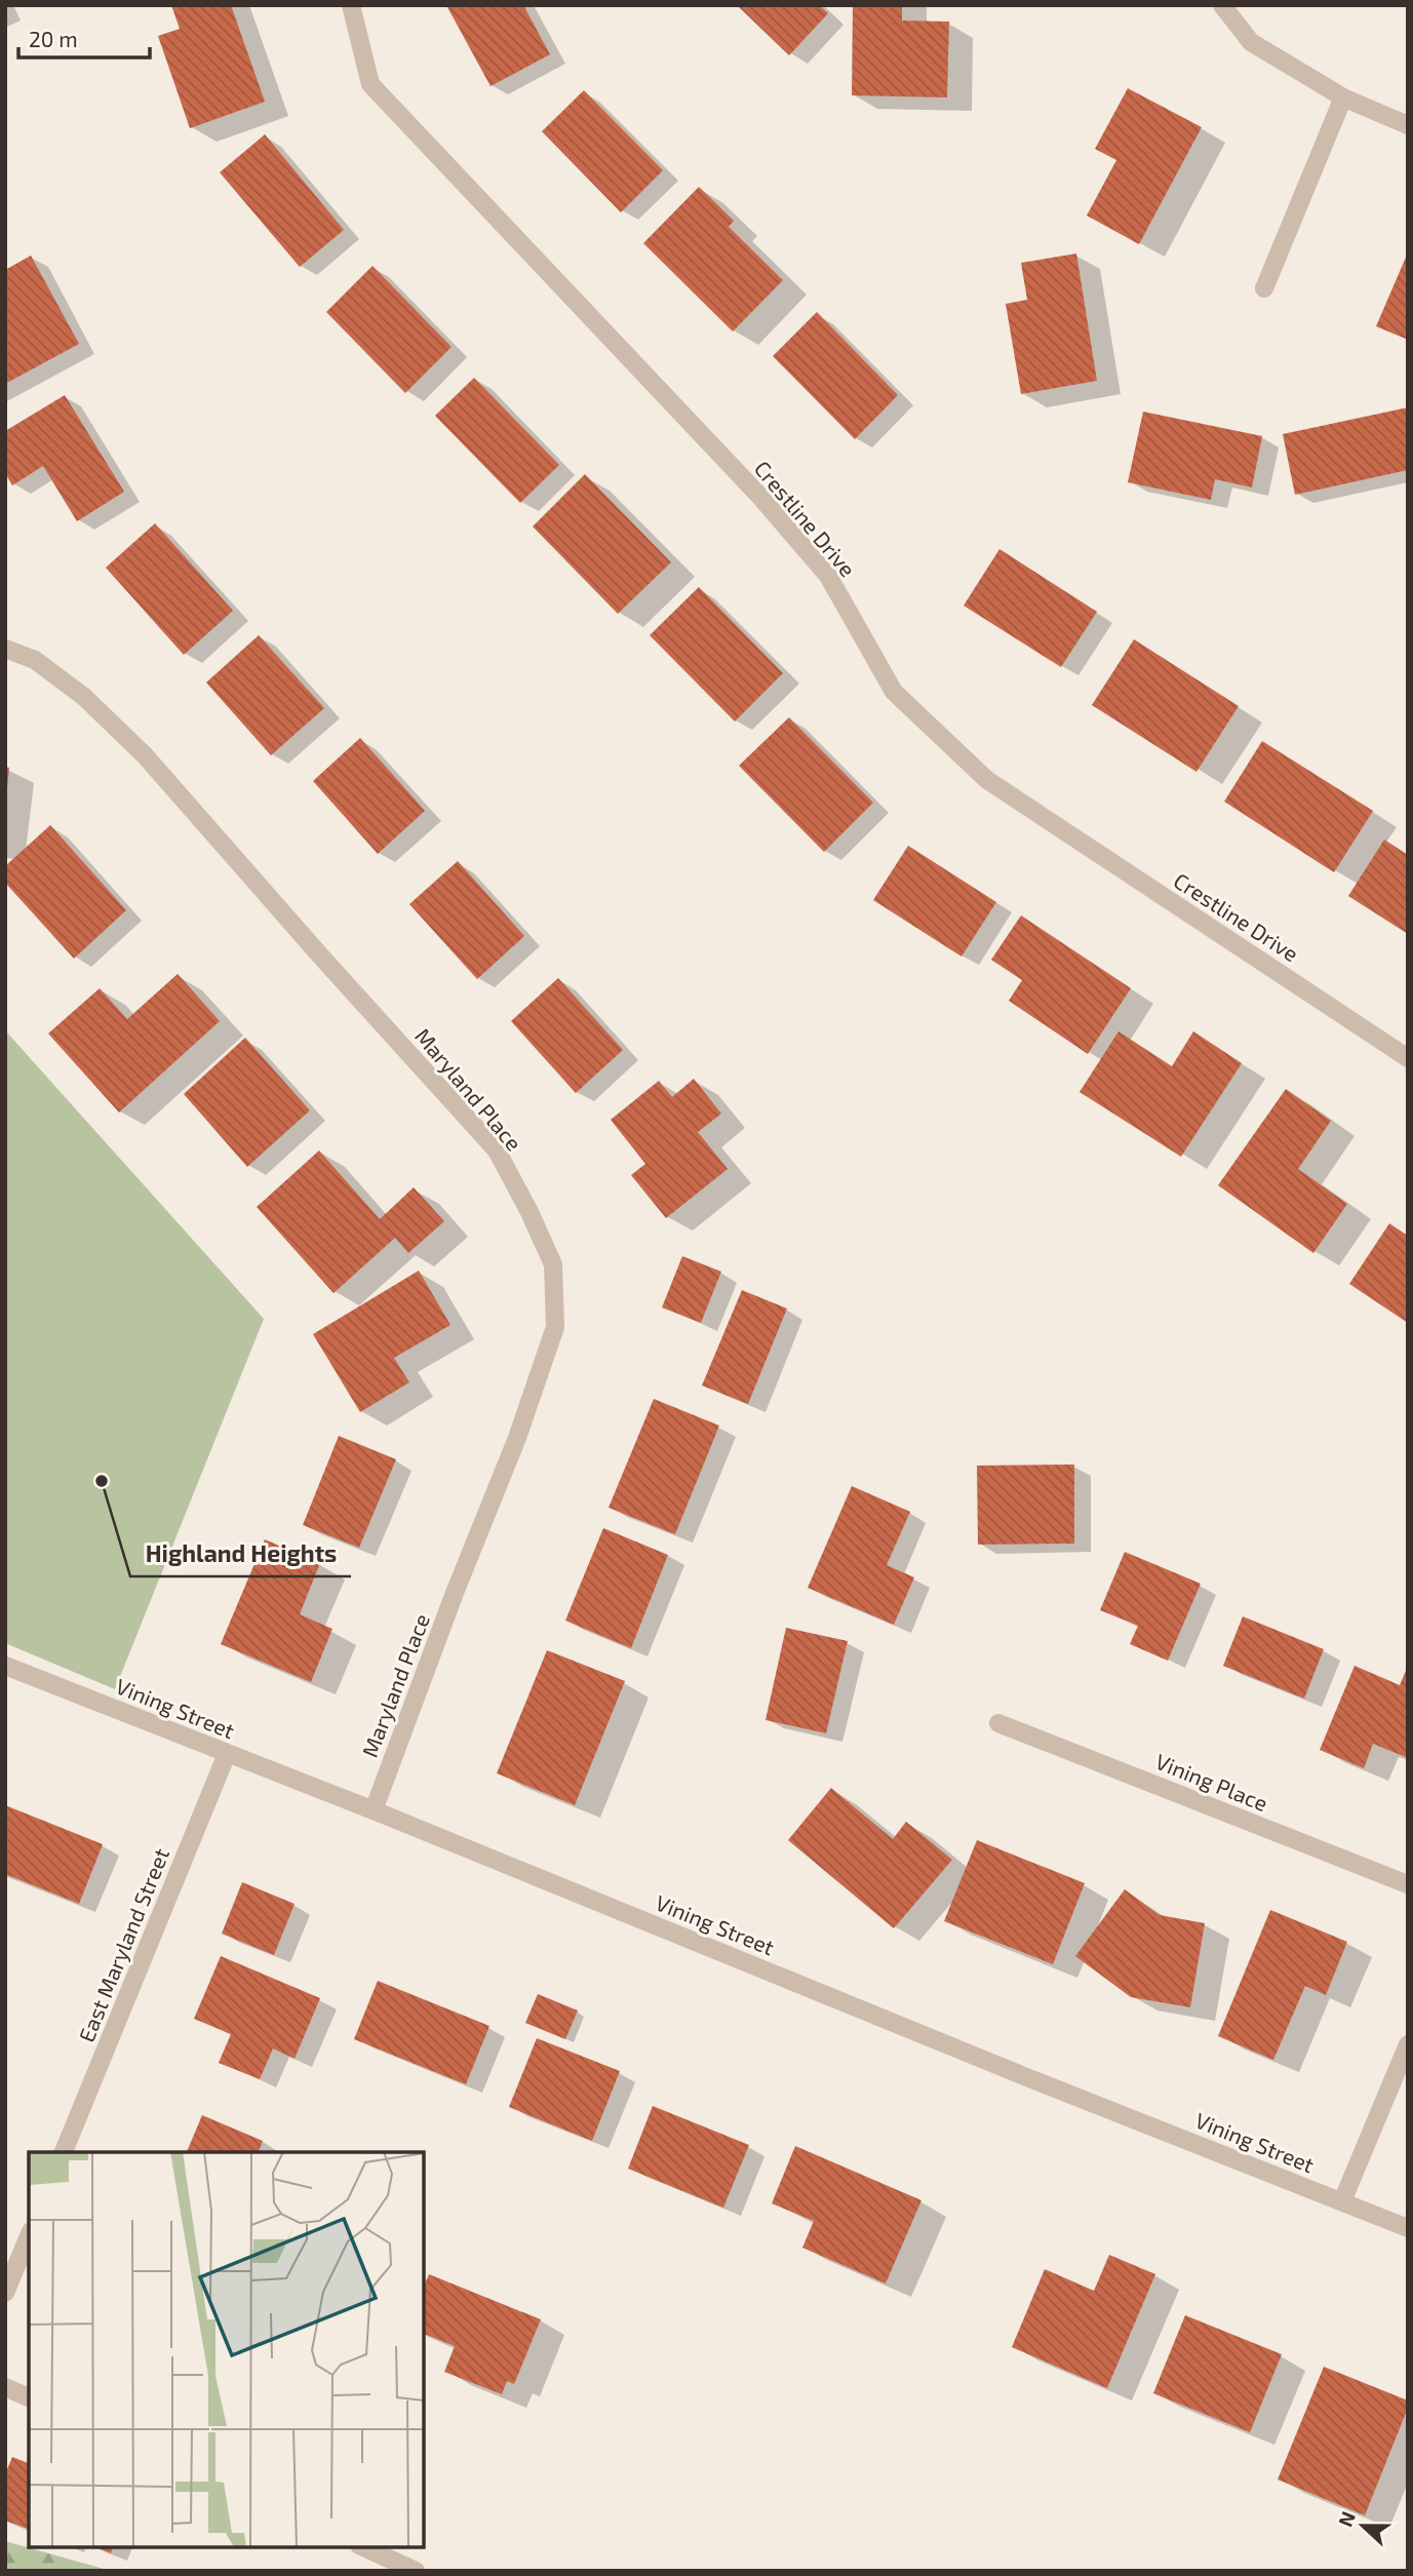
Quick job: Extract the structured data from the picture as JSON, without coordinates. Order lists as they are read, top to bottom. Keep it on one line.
{"streets":{"street":["Crestline Drive","Maryland Place","Vining Street","Vining Place","East Maryland Street"]},"crossings":[["Maryland Place","Vining Street"],["Vining Street","East Maryland Street"]],"places":["Highland Heights"],"scale_bar":"20 m","north":"left"}
